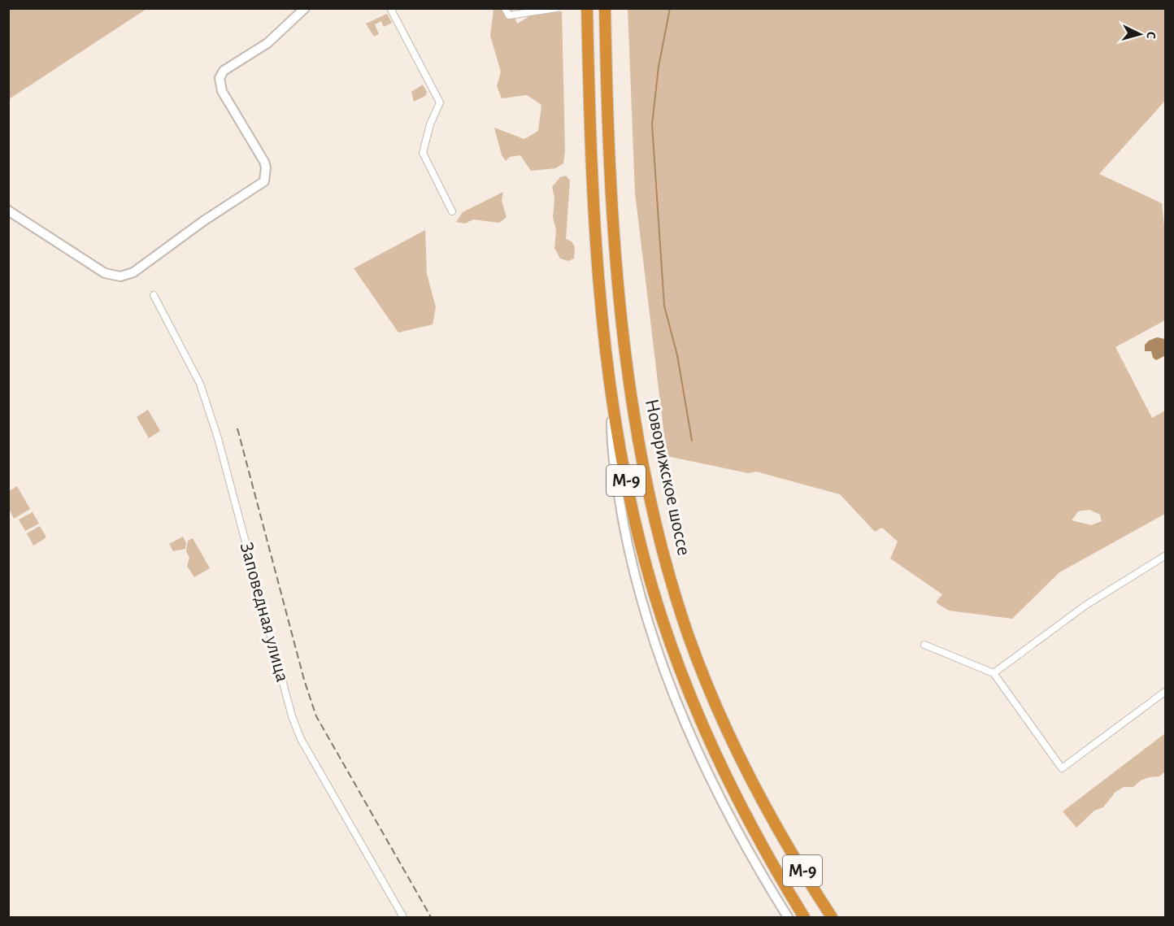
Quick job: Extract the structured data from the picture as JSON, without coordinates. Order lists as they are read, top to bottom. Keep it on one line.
{"streets":{"highway":["Новорижское шоссе","М-9"],"street":["Заповедная улица"]},"north":"right"}
